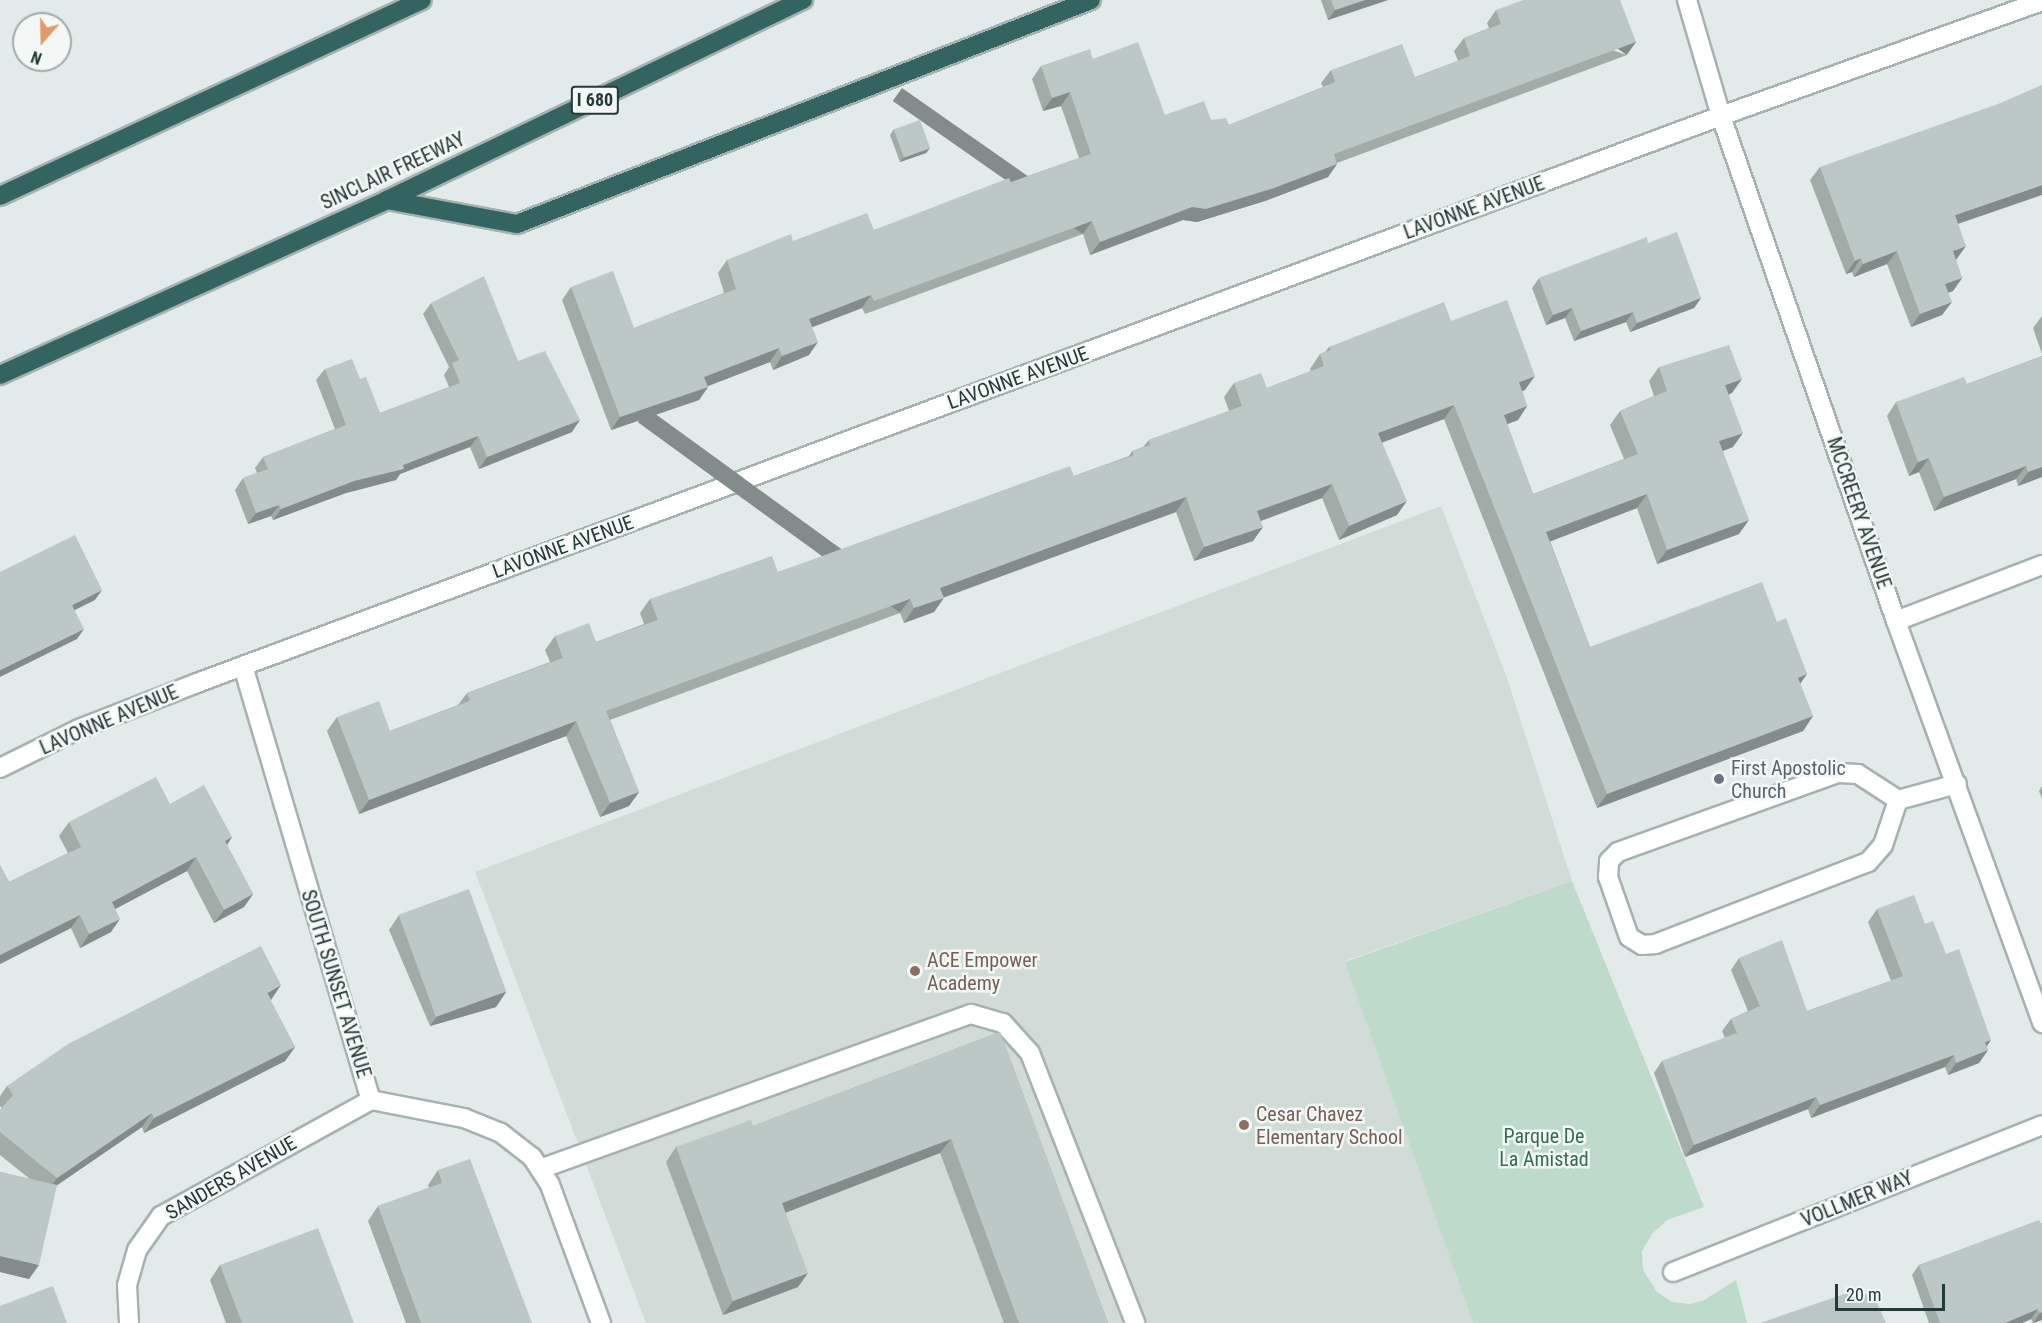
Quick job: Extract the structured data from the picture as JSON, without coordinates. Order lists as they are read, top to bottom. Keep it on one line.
{"streets":{"highway":["I 680","SINCLAIR FREEWAY"],"street":["LAVONNE AVENUE","MCCREERY AVENUE","SOUTH SUNSET AVENUE","SANDERS AVENUE","VOLLMER WAY"]},"crossings":[["LAVONNE AVENUE","MCCREERY AVENUE"],["LAVONNE AVENUE","SOUTH SUNSET AVENUE"],["SOUTH SUNSET AVENUE","SANDERS AVENUE"]],"parks":["Parque De La Amistad"],"places":["First Apostolic Church","ACE Empower Academy","Cesar Chavez Elementary School"],"scale_bar":"20 m","north":"bottom"}
